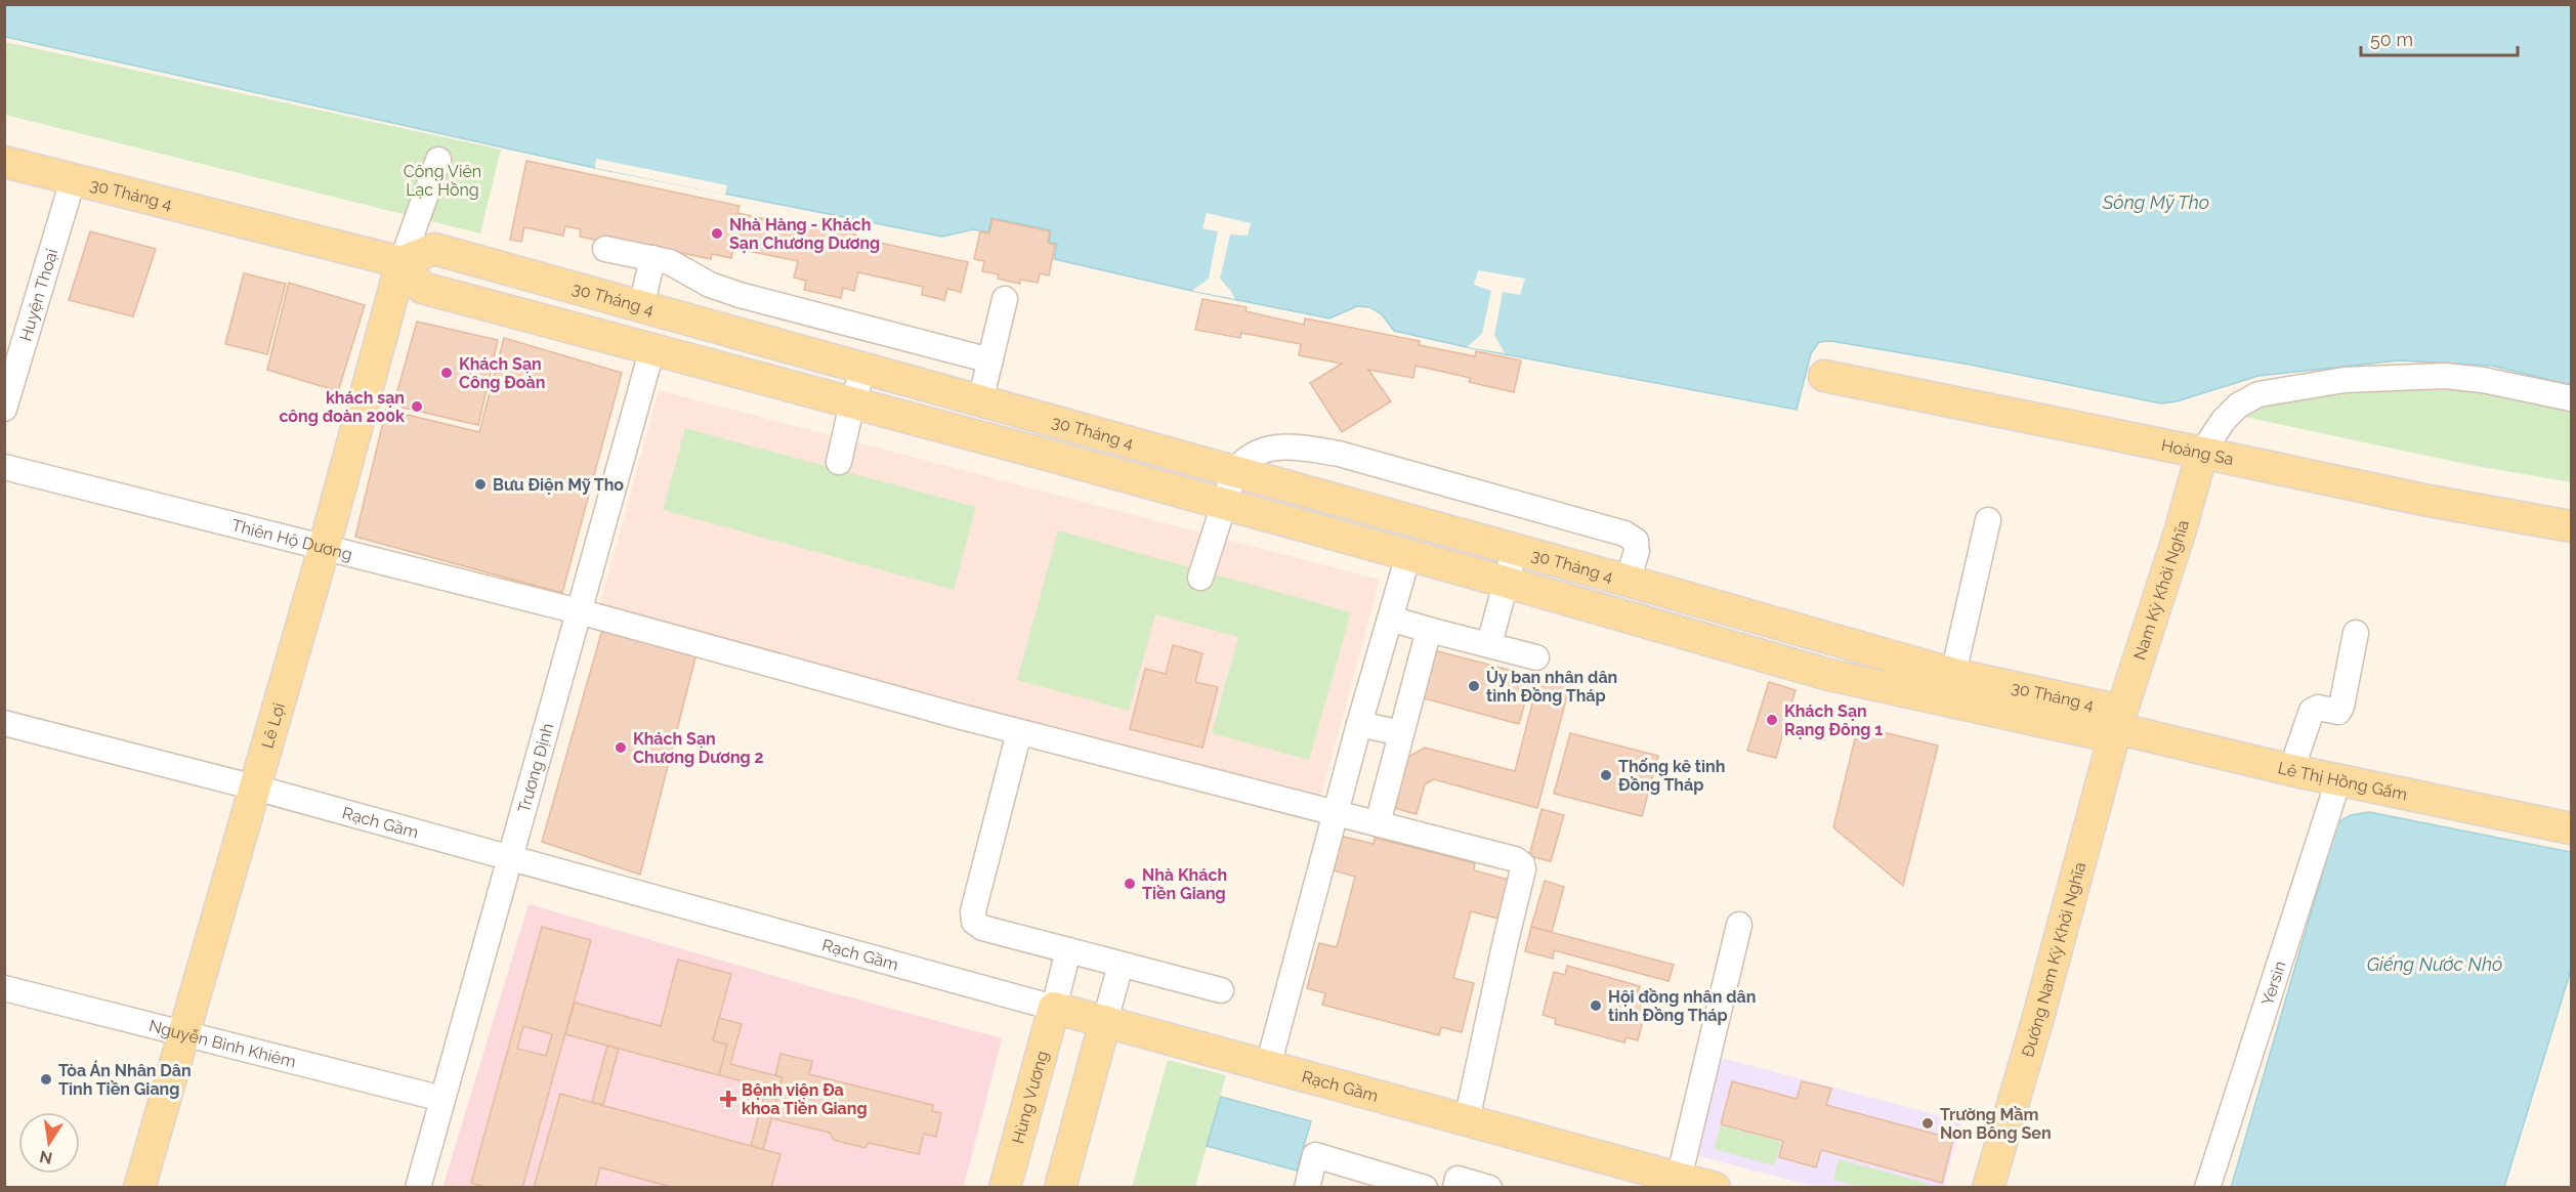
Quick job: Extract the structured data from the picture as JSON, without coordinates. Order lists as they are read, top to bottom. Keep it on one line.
{"streets":{"main road":["30 Tháng 4","Hoàng Sa","Nam Kỳ Khởi Nghĩa","Lê Lợi","Lê Thị Hồng Gấm","Rạch Gầm","Đường Nam Kỳ Khởi Nghĩa","Hùng Vương"],"street":["Huyện Thoại","Thiên Hộ Dương","Trương Định","Yersin","Nguyễn Bỉnh Khiêm"]},"crossings":[["30 Tháng 4","Huyện Thoại"],["30 Tháng 4","Nam Kỳ Khởi Nghĩa"],["30 Tháng 4","Lê Lợi"],["30 Tháng 4","Trương Định"],["30 Tháng 4","Lê Thị Hồng Gấm"],["30 Tháng 4","Đường Nam Kỳ Khởi Nghĩa"],["Hoàng Sa","Nam Kỳ Khởi Nghĩa"],["Thiên Hộ Dương","Lê Lợi"],["Thiên Hộ Dương","Trương Định"],["Thiên Hộ Dương","Rạch Gầm"],["Nam Kỳ Khởi Nghĩa","Lê Thị Hồng Gấm"],["Nam Kỳ Khởi Nghĩa","Đường Nam Kỳ Khởi Nghĩa"],["Lê Lợi","Rạch Gầm"],["Lê Lợi","Nguyễn Bỉnh Khiêm"],["Trương Định","Rạch Gầm"],["Trương Định","Nguyễn Bỉnh Khiêm"],["Lê Thị Hồng Gấm","Đường Nam Kỳ Khởi Nghĩa"],["Lê Thị Hồng Gấm","Yersin"],["Rạch Gầm","Hùng Vương"]],"water":["Sông Mỹ Tho","Giếng Nước Nhỏ"],"parks":["Công Viên Lạc Hồng"],"places":{"other":["Nhà Hàng - Khách Sạn Chương Dương","Khách Sạn Công Đoàn","khách sạn công đoàn 200k","Bưu Điện Mỹ Tho","Ủy ban nhân dân tỉnh Đồng Tháp","Khách Sạn Rạng Đông 1","Khách Sạn Chương Dương 2","Thống kê tỉnh Đồng Tháp","Nhà Khách Tiền Giang","Hội đồng nhân dân tỉnh Đồng Tháp","Tòa Án Nhân Dân Tỉnh Tiền Giang","Trường Mầm Non Bông Sen"],"health":["Bệnh viện Đa khoa Tiền Giang"]},"scale_bar":"50 m","north":"bottom"}
